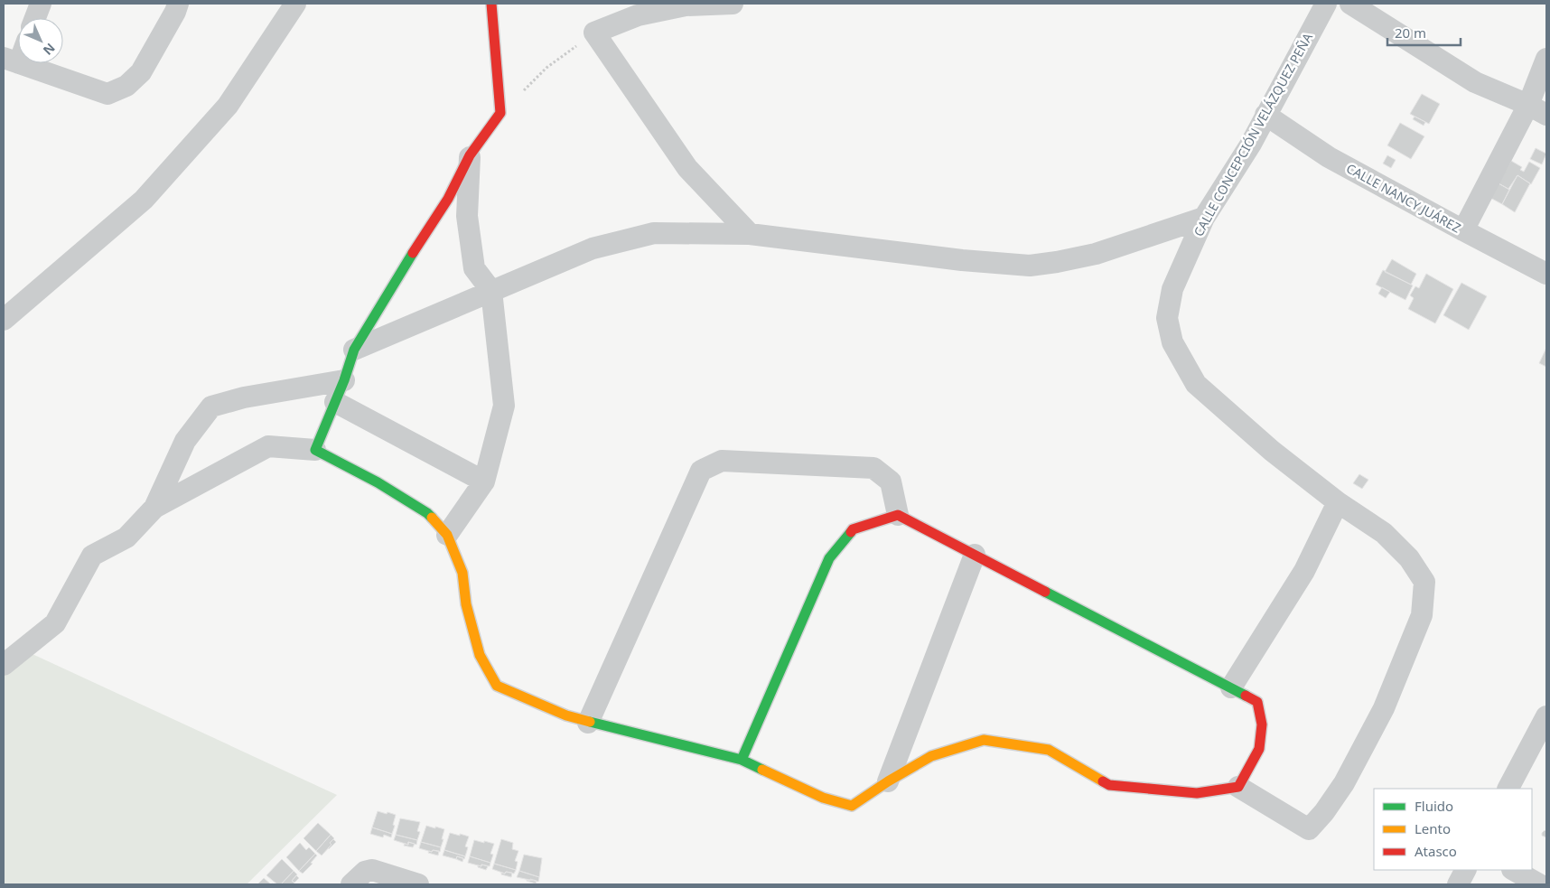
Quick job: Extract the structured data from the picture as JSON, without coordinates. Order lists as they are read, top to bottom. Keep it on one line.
{"streets":{"street":["CALLE CONCEPCIÓN VELÁZQUEZ PEÑA","CALLE NANCY JUÁREZ"]},"crossings":[["CALLE CONCEPCIÓN VELÁZQUEZ PEÑA","CALLE NANCY JUÁREZ"]],"legend":["Fluido","Lento","Atasco"],"scale_bar":"20 m","north":"bottom right"}
